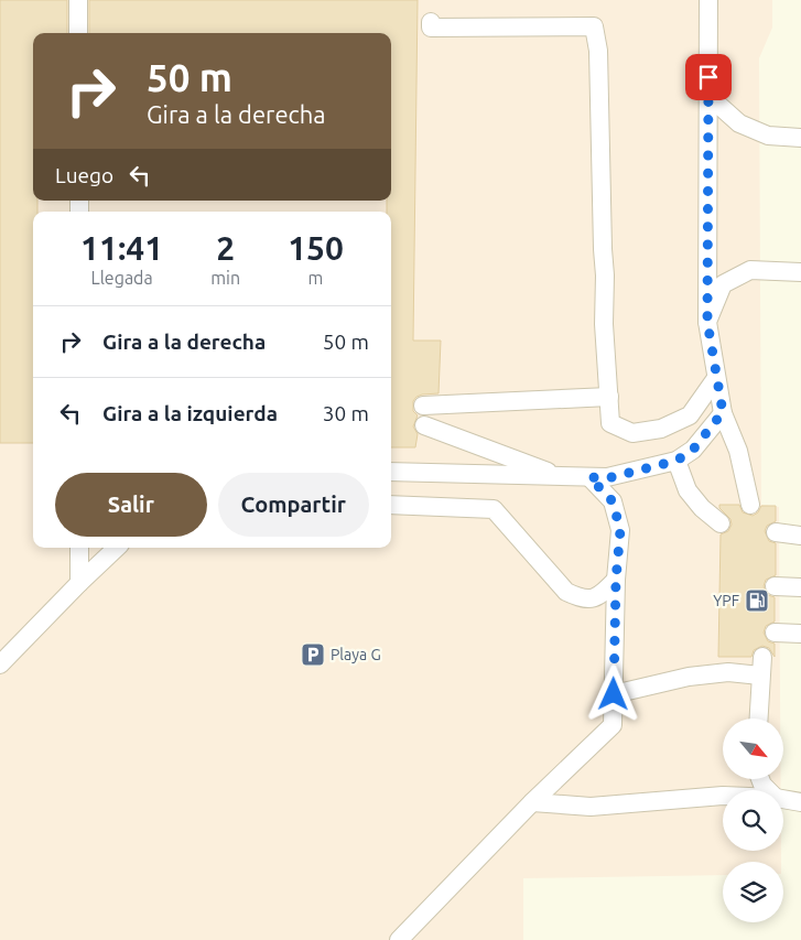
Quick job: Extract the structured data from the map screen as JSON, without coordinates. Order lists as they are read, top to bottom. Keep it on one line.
{"places":{"fuel station":["YPF"],"parking":["Playa G"]},"north":"bottom right","page":{"turn":["50 m","Gira a la derecha"],"then":"Luego","eta":["11:41","Llegada","2","min","150","m"],"list":[{"name":"Gira a la derecha","value":"50 m"},{"name":"Gira a la izquierda","value":"30 m"}],"buttons":["Salir","Compartir"]}}
